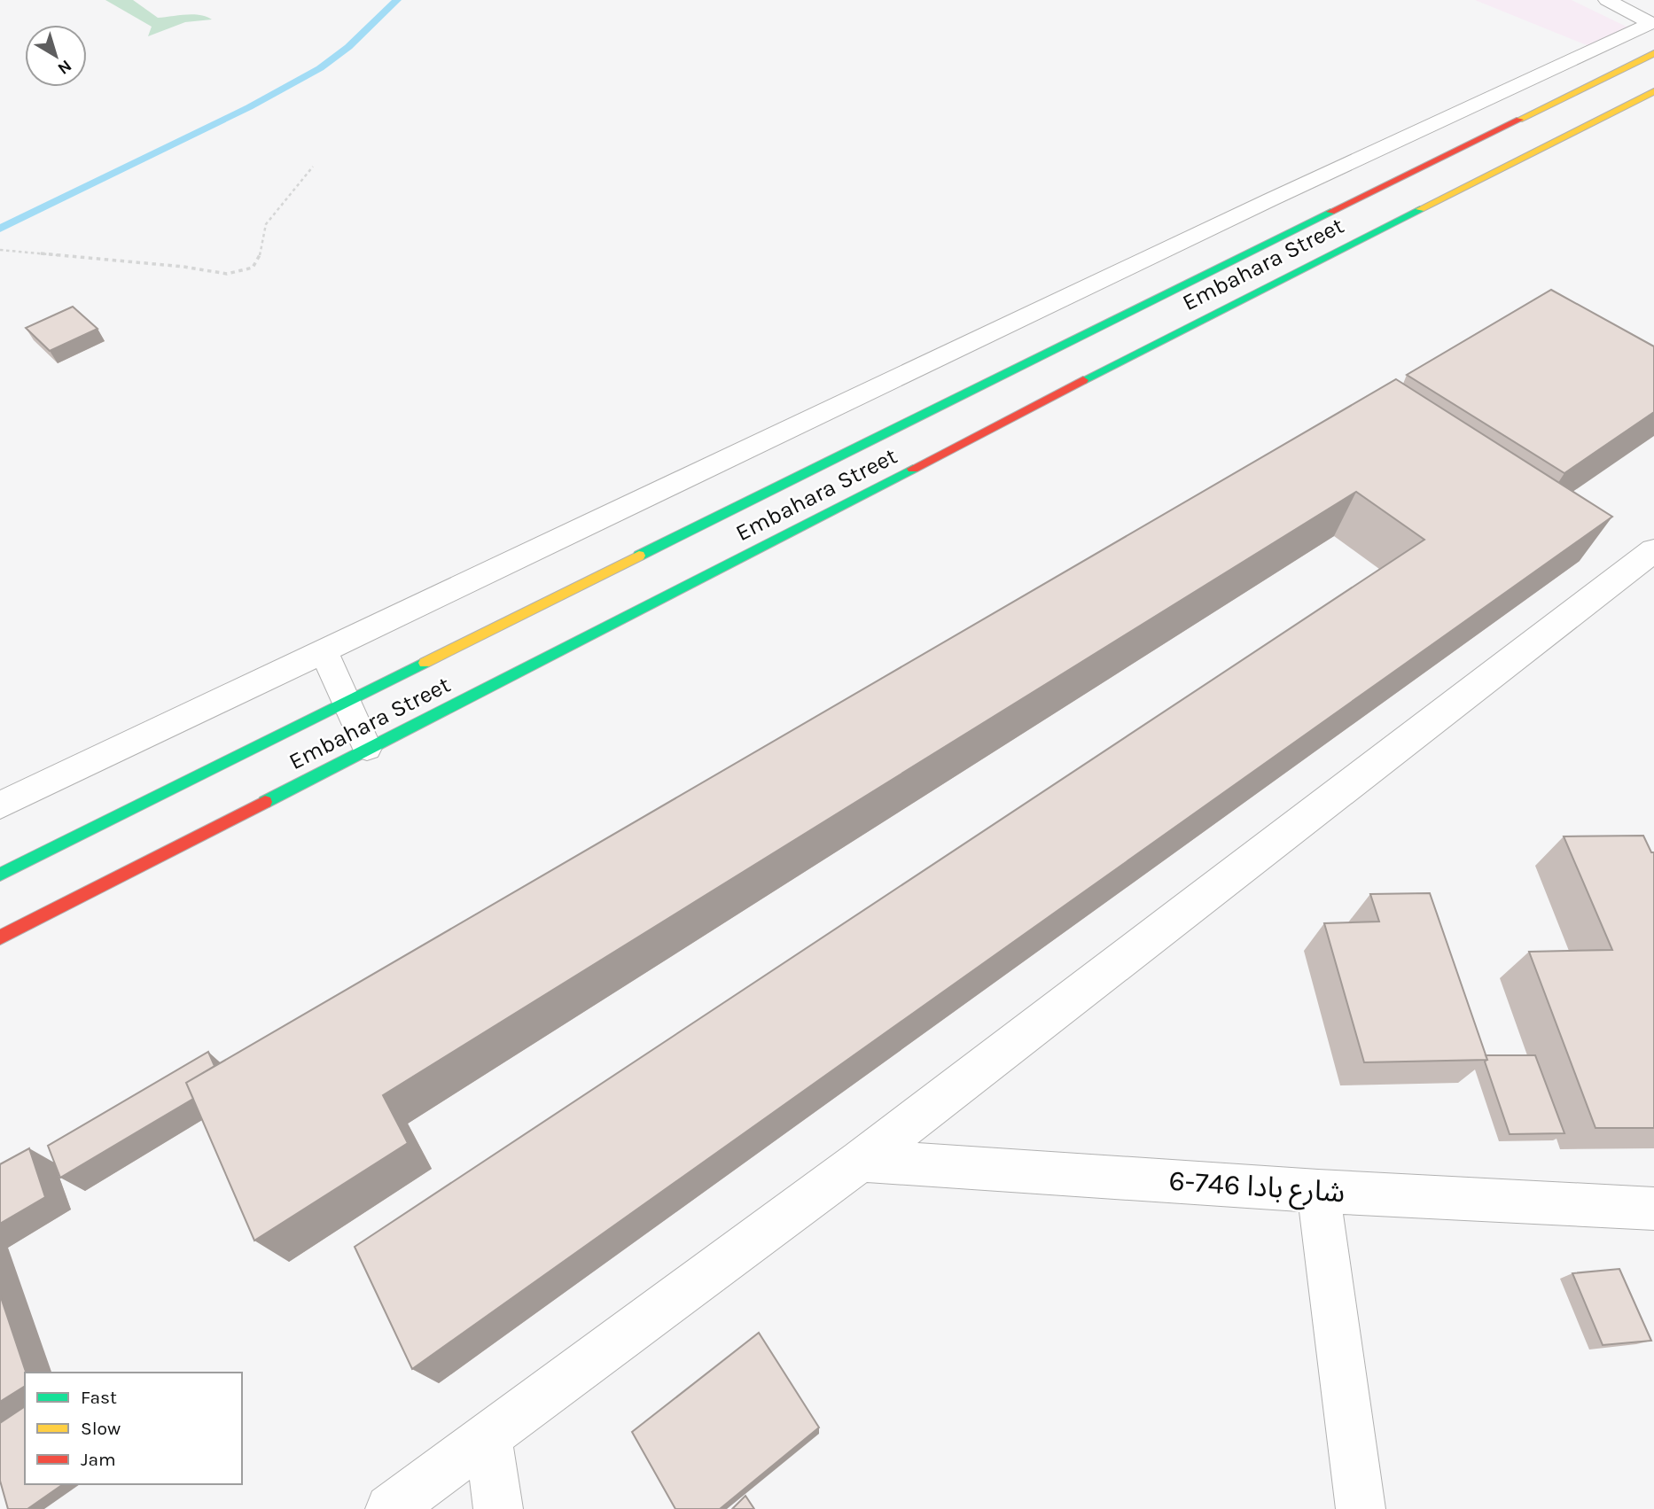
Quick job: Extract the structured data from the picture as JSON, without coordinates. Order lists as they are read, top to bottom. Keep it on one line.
{"streets":{"main road":["Embahara Street"],"street":["شارع بادا 746-6"]},"legend":["Fast","Slow","Jam"],"north":"bottom right"}
